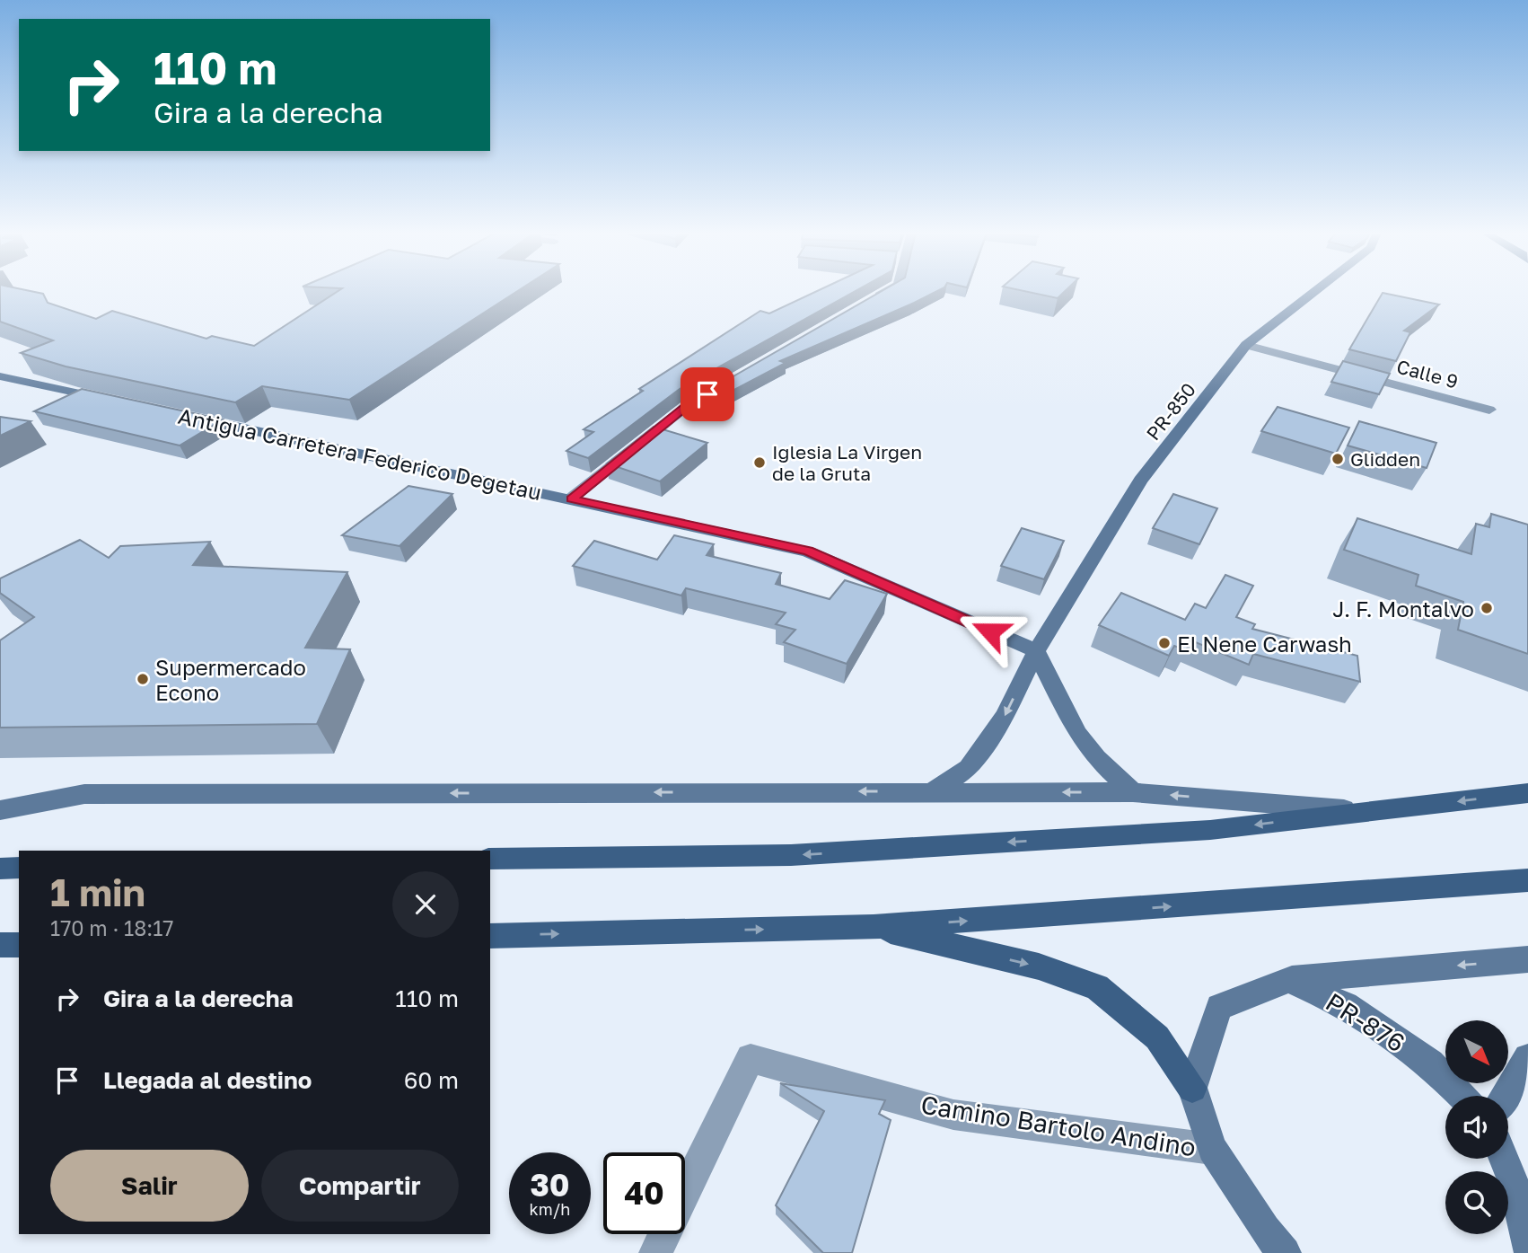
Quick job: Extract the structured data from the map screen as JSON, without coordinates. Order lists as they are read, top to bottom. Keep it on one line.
{"streets":{"street":["Calle 9","PR-850","Antigua Carretera Federico Degetau","PR-876","Camino Bartolo Andino"]},"crossings":[["Calle 9","PR-850"],["PR-850","Antigua Carretera Federico Degetau"]],"places":["Glidden","Iglesia La Virgen de la Gruta","J. F. Montalvo","El Nene Carwash","Supermercado Econo"],"north":"bottom right","page":{"turn":["110 m","Gira a la derecha"],"heading":["1 min","170 m · 18:17"],"list":[{"name":"Gira a la derecha","value":"110 m"},{"name":"Llegada al destino","value":"60 m"}],"buttons":["Salir","Compartir"],"speed":"30 km/h","limit":"40"}}
